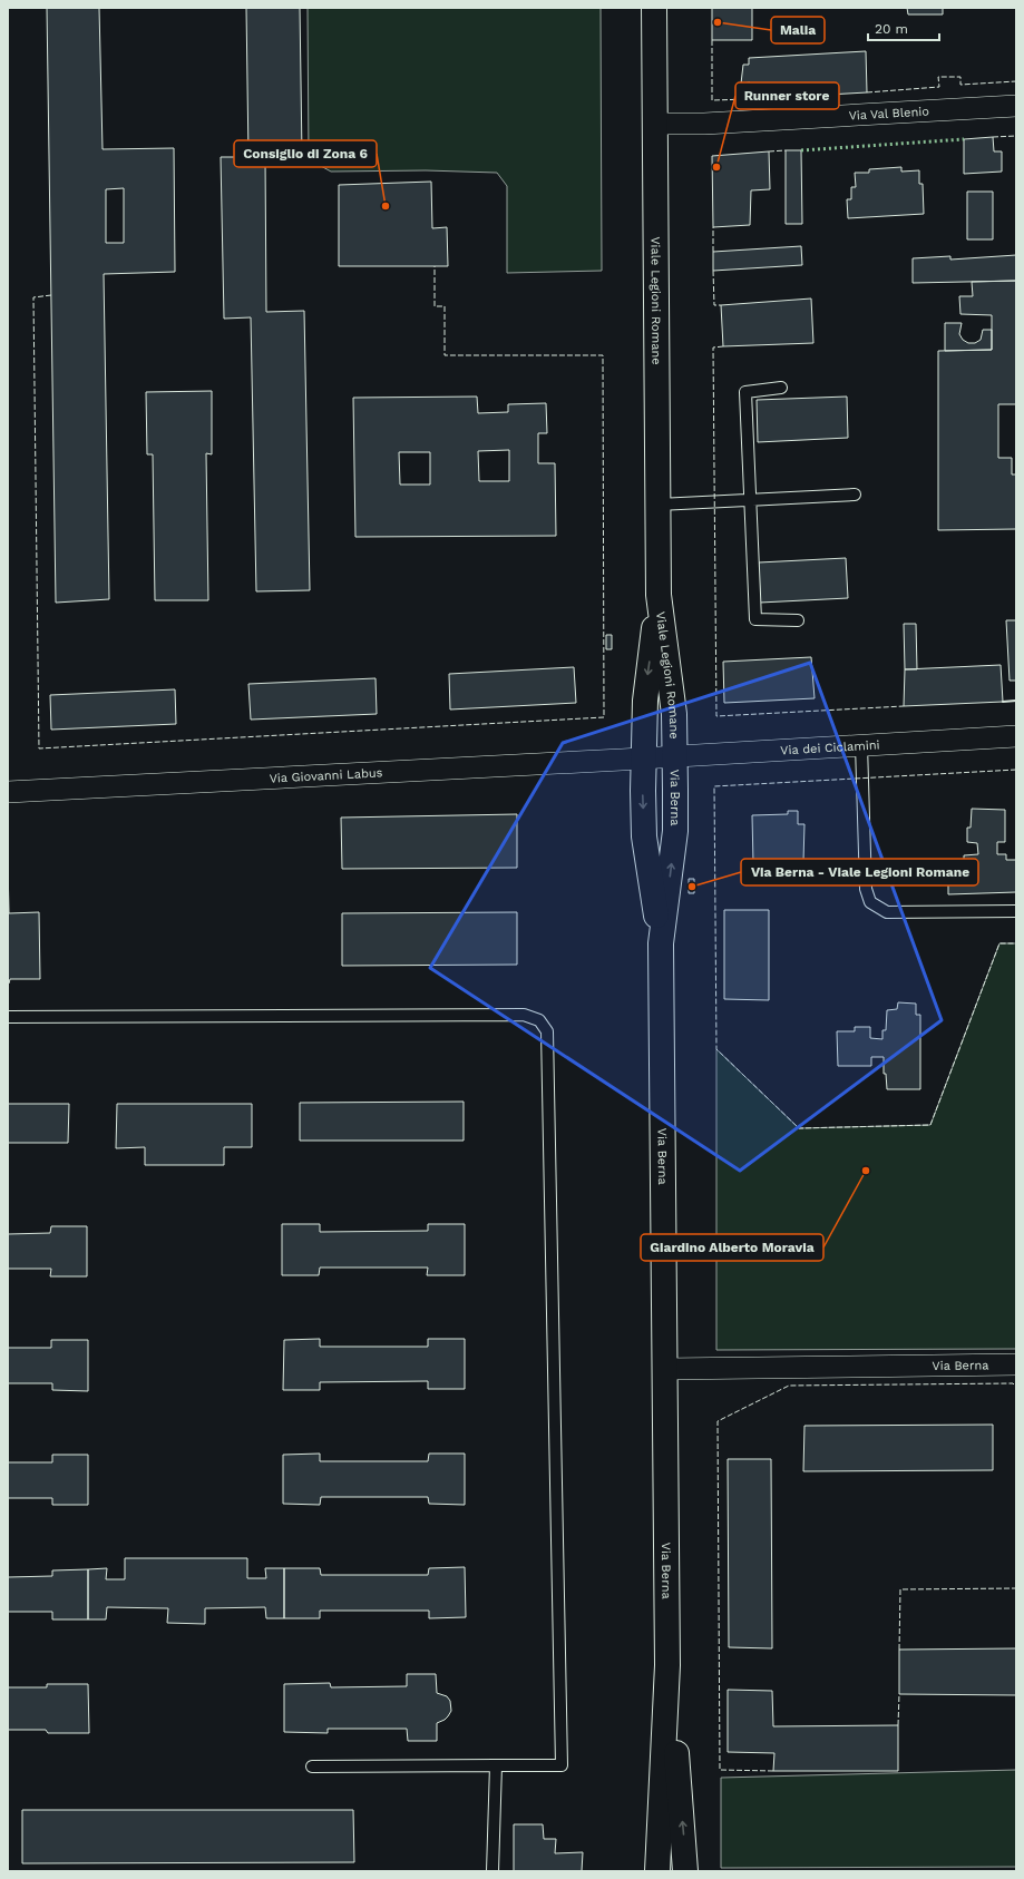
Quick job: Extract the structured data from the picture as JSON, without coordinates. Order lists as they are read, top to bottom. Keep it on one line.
{"streets":{"main road":["Viale Legioni Romane","Via Berna"],"street":["Via Val Blenio","Via dei Ciclamini","Via Giovanni Labus"]},"crossings":[["Via Val Blenio","Viale Legioni Romane"],["Viale Legioni Romane","Via dei Ciclamini"],["Viale Legioni Romane","Via Giovanni Labus"],["Viale Legioni Romane","Via Berna"],["Via dei Ciclamini","Via Giovanni Labus"],["Via dei Ciclamini","Via Berna"],["Via Giovanni Labus","Via Berna"]],"places":["Malia","Runner store","Consiglio di Zona 6","Via Berna - Viale Legioni Romane","Giardino Alberto Moravia"],"scale_bar":"20 m"}
